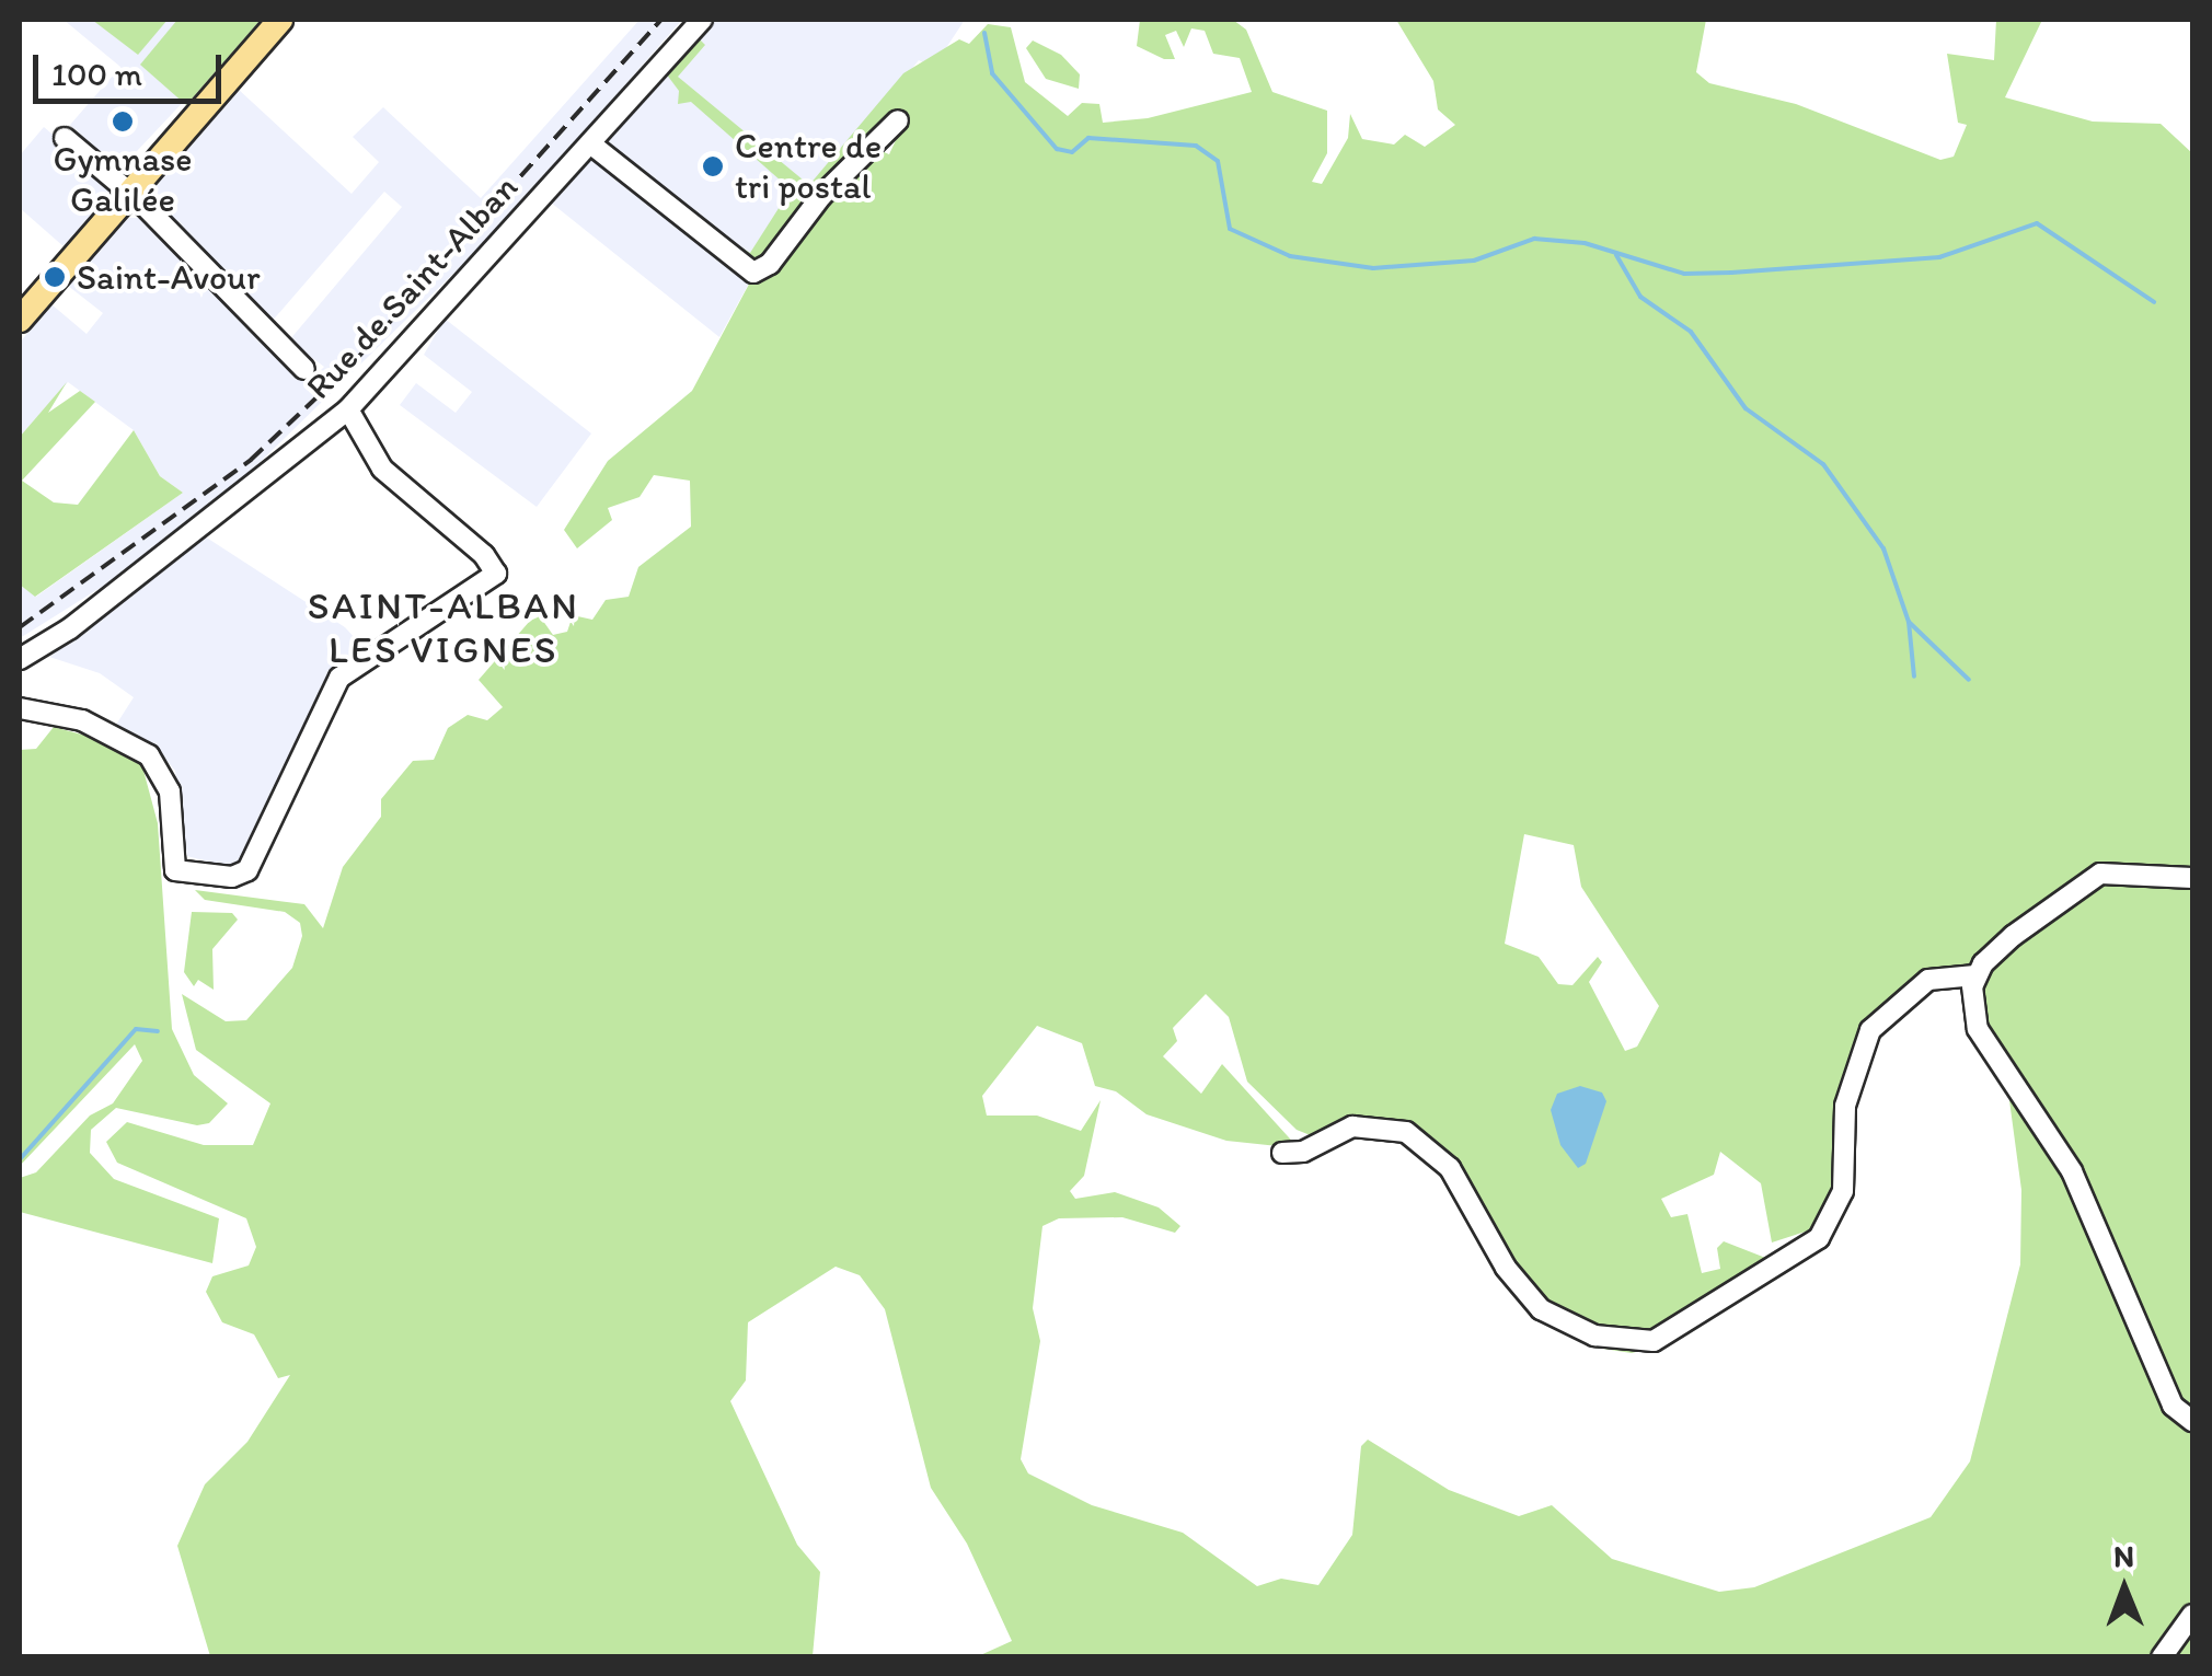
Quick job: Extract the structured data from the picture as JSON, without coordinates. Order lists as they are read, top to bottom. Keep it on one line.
{"streets":{"street":["Rue de Saint-Alban"]},"districts":["SAINT-ALBAN LES VIGNES"],"places":["Gymnase Galilée","Centre de tri postal","Saint-Avour"],"scale_bar":"100 m","north":"top"}
